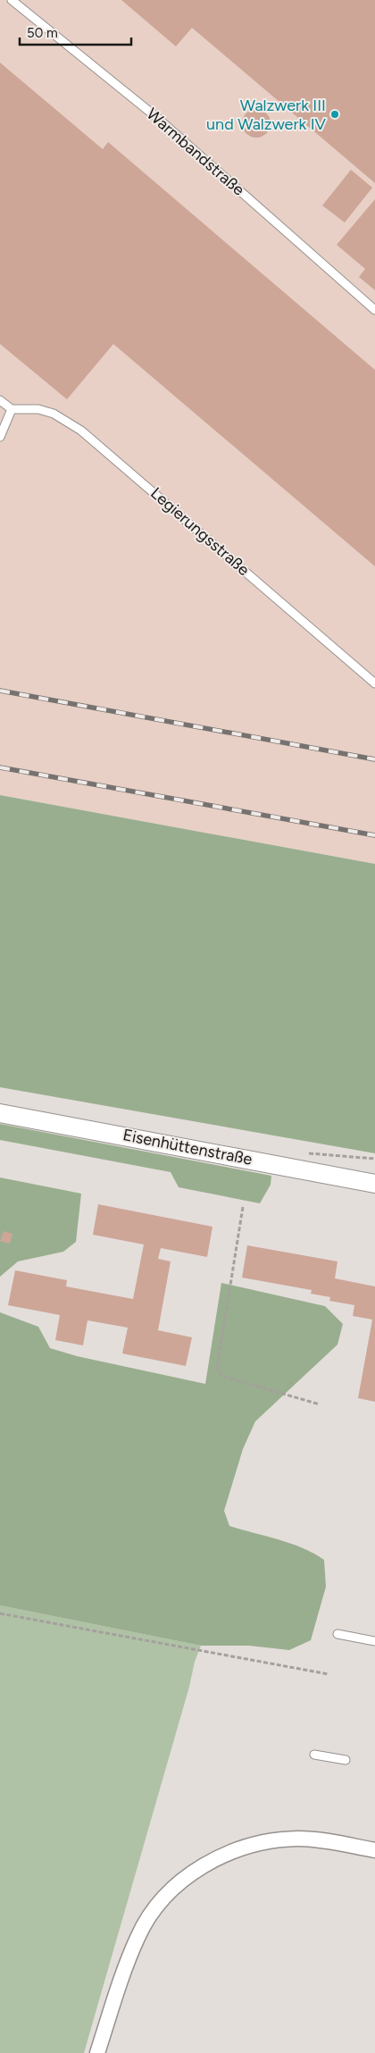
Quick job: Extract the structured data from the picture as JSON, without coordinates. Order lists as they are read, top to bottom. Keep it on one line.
{"streets":{"street":["Eisenhüttenstraße"],"lane":["Warmbandstraße","Legierungsstraße"]},"places":["Walzwerk III und Walzwerk IV"],"scale_bar":"50 m"}
